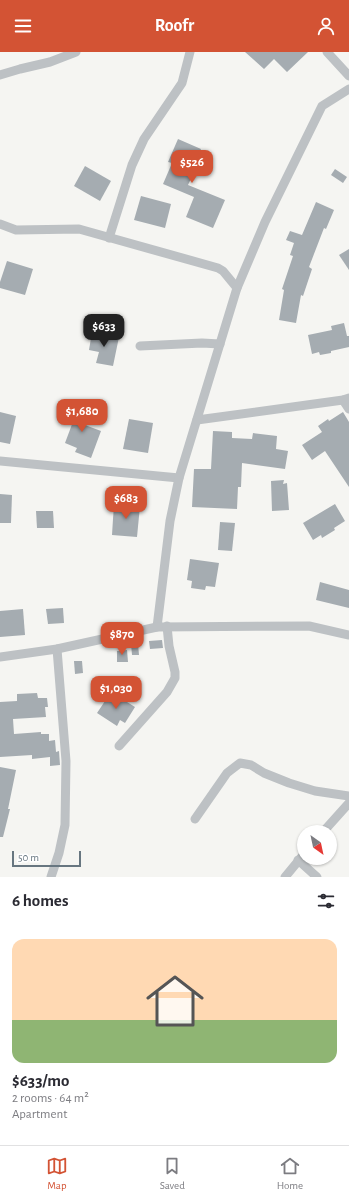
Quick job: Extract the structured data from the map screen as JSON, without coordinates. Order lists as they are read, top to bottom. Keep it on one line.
{"scale_bar":"50 m","north":"bottom right","page":{"header":"Roofr","price":["$526","$633","$1,680","$683","$870","$1,030"],"scale":"50 m","heading":"6 homes","list":[{"name":"$633/mo","note":"2 rooms · 64 m² · Apartment"}],"tabs":["Map","Saved","Home"]}}
